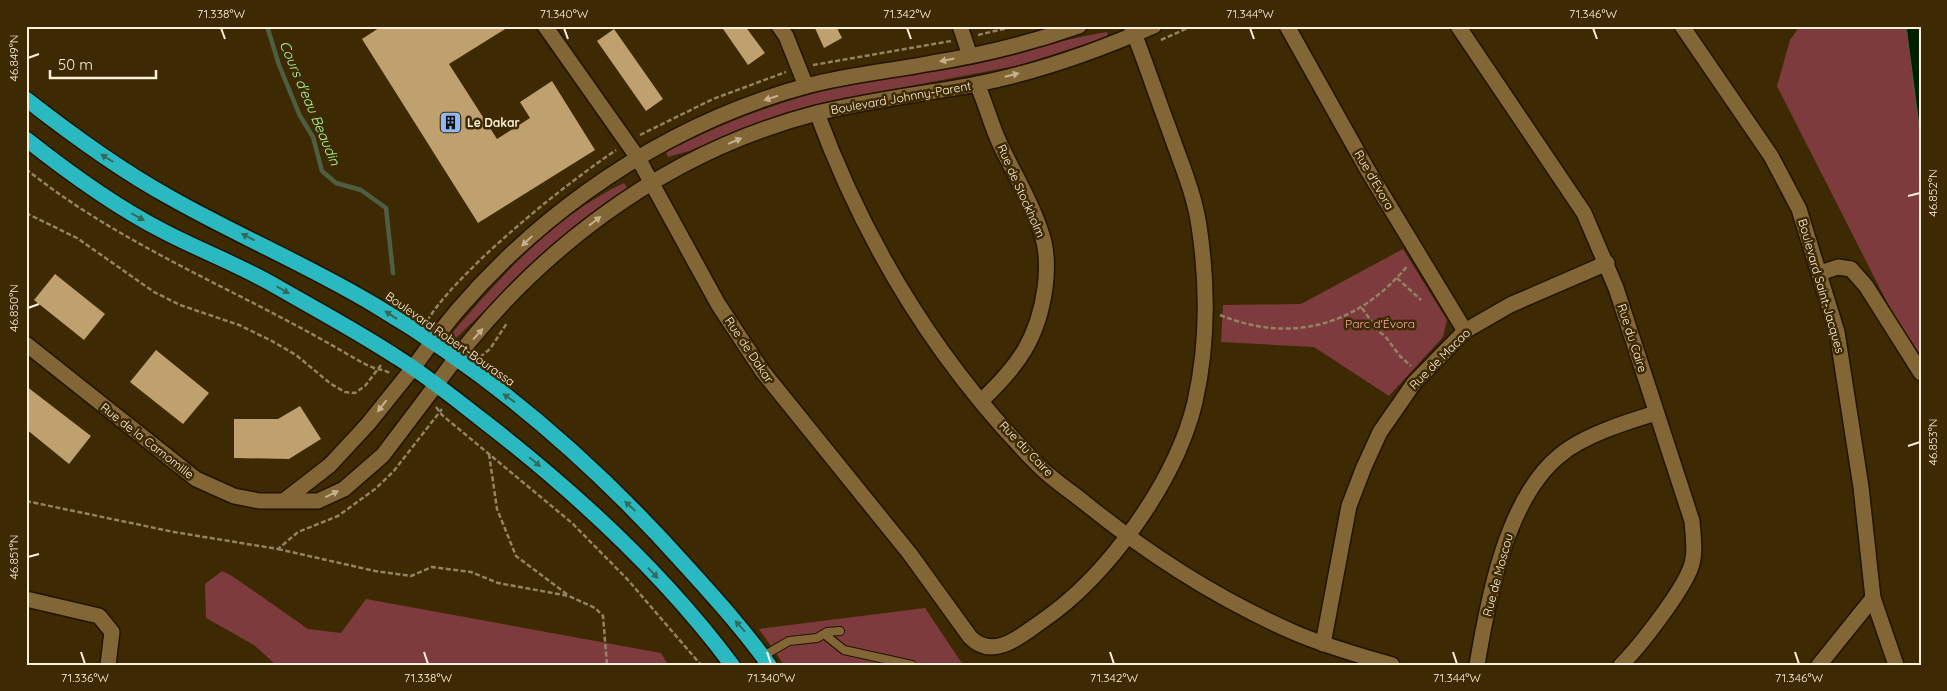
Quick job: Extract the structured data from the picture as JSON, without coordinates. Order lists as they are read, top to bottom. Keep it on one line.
{"streets":{"highway":["Boulevard Robert-Bourassa"],"street":["Boulevard Johnny-Parent","Rue d'Evora","Rue de Stockholm","Boulevard Saint-Jacques","Rue du Caire","Rue de Dakar","Rue de Macao","Rue de la Camomille","Rue de Moscou"]},"crossings":[["Boulevard Johnny-Parent","Rue de Stockholm"],["Boulevard Johnny-Parent","Rue du Caire"],["Boulevard Johnny-Parent","Boulevard Robert-Bourassa"],["Boulevard Johnny-Parent","Rue de Dakar"],["Boulevard Johnny-Parent","Rue de la Camomille"],["Rue d'Evora","Rue de Macao"],["Rue de Stockholm","Rue du Caire"],["Rue du Caire","Rue de Dakar"],["Rue du Caire","Rue de Macao"],["Rue du Caire","Rue de Moscou"]],"water":["Cours d'eau Beaudin"],"parks":["Parc d'Évora"],"places":{"building":["Le Dakar"]},"scale_bar":"50 m","coordinates":["71.338°W","71.340°W","71.342°W","71.344°W","71.346°W","46.849°N","46.852°N","46.850°N","46.853°N","46.851°N","71.336°W"]}
